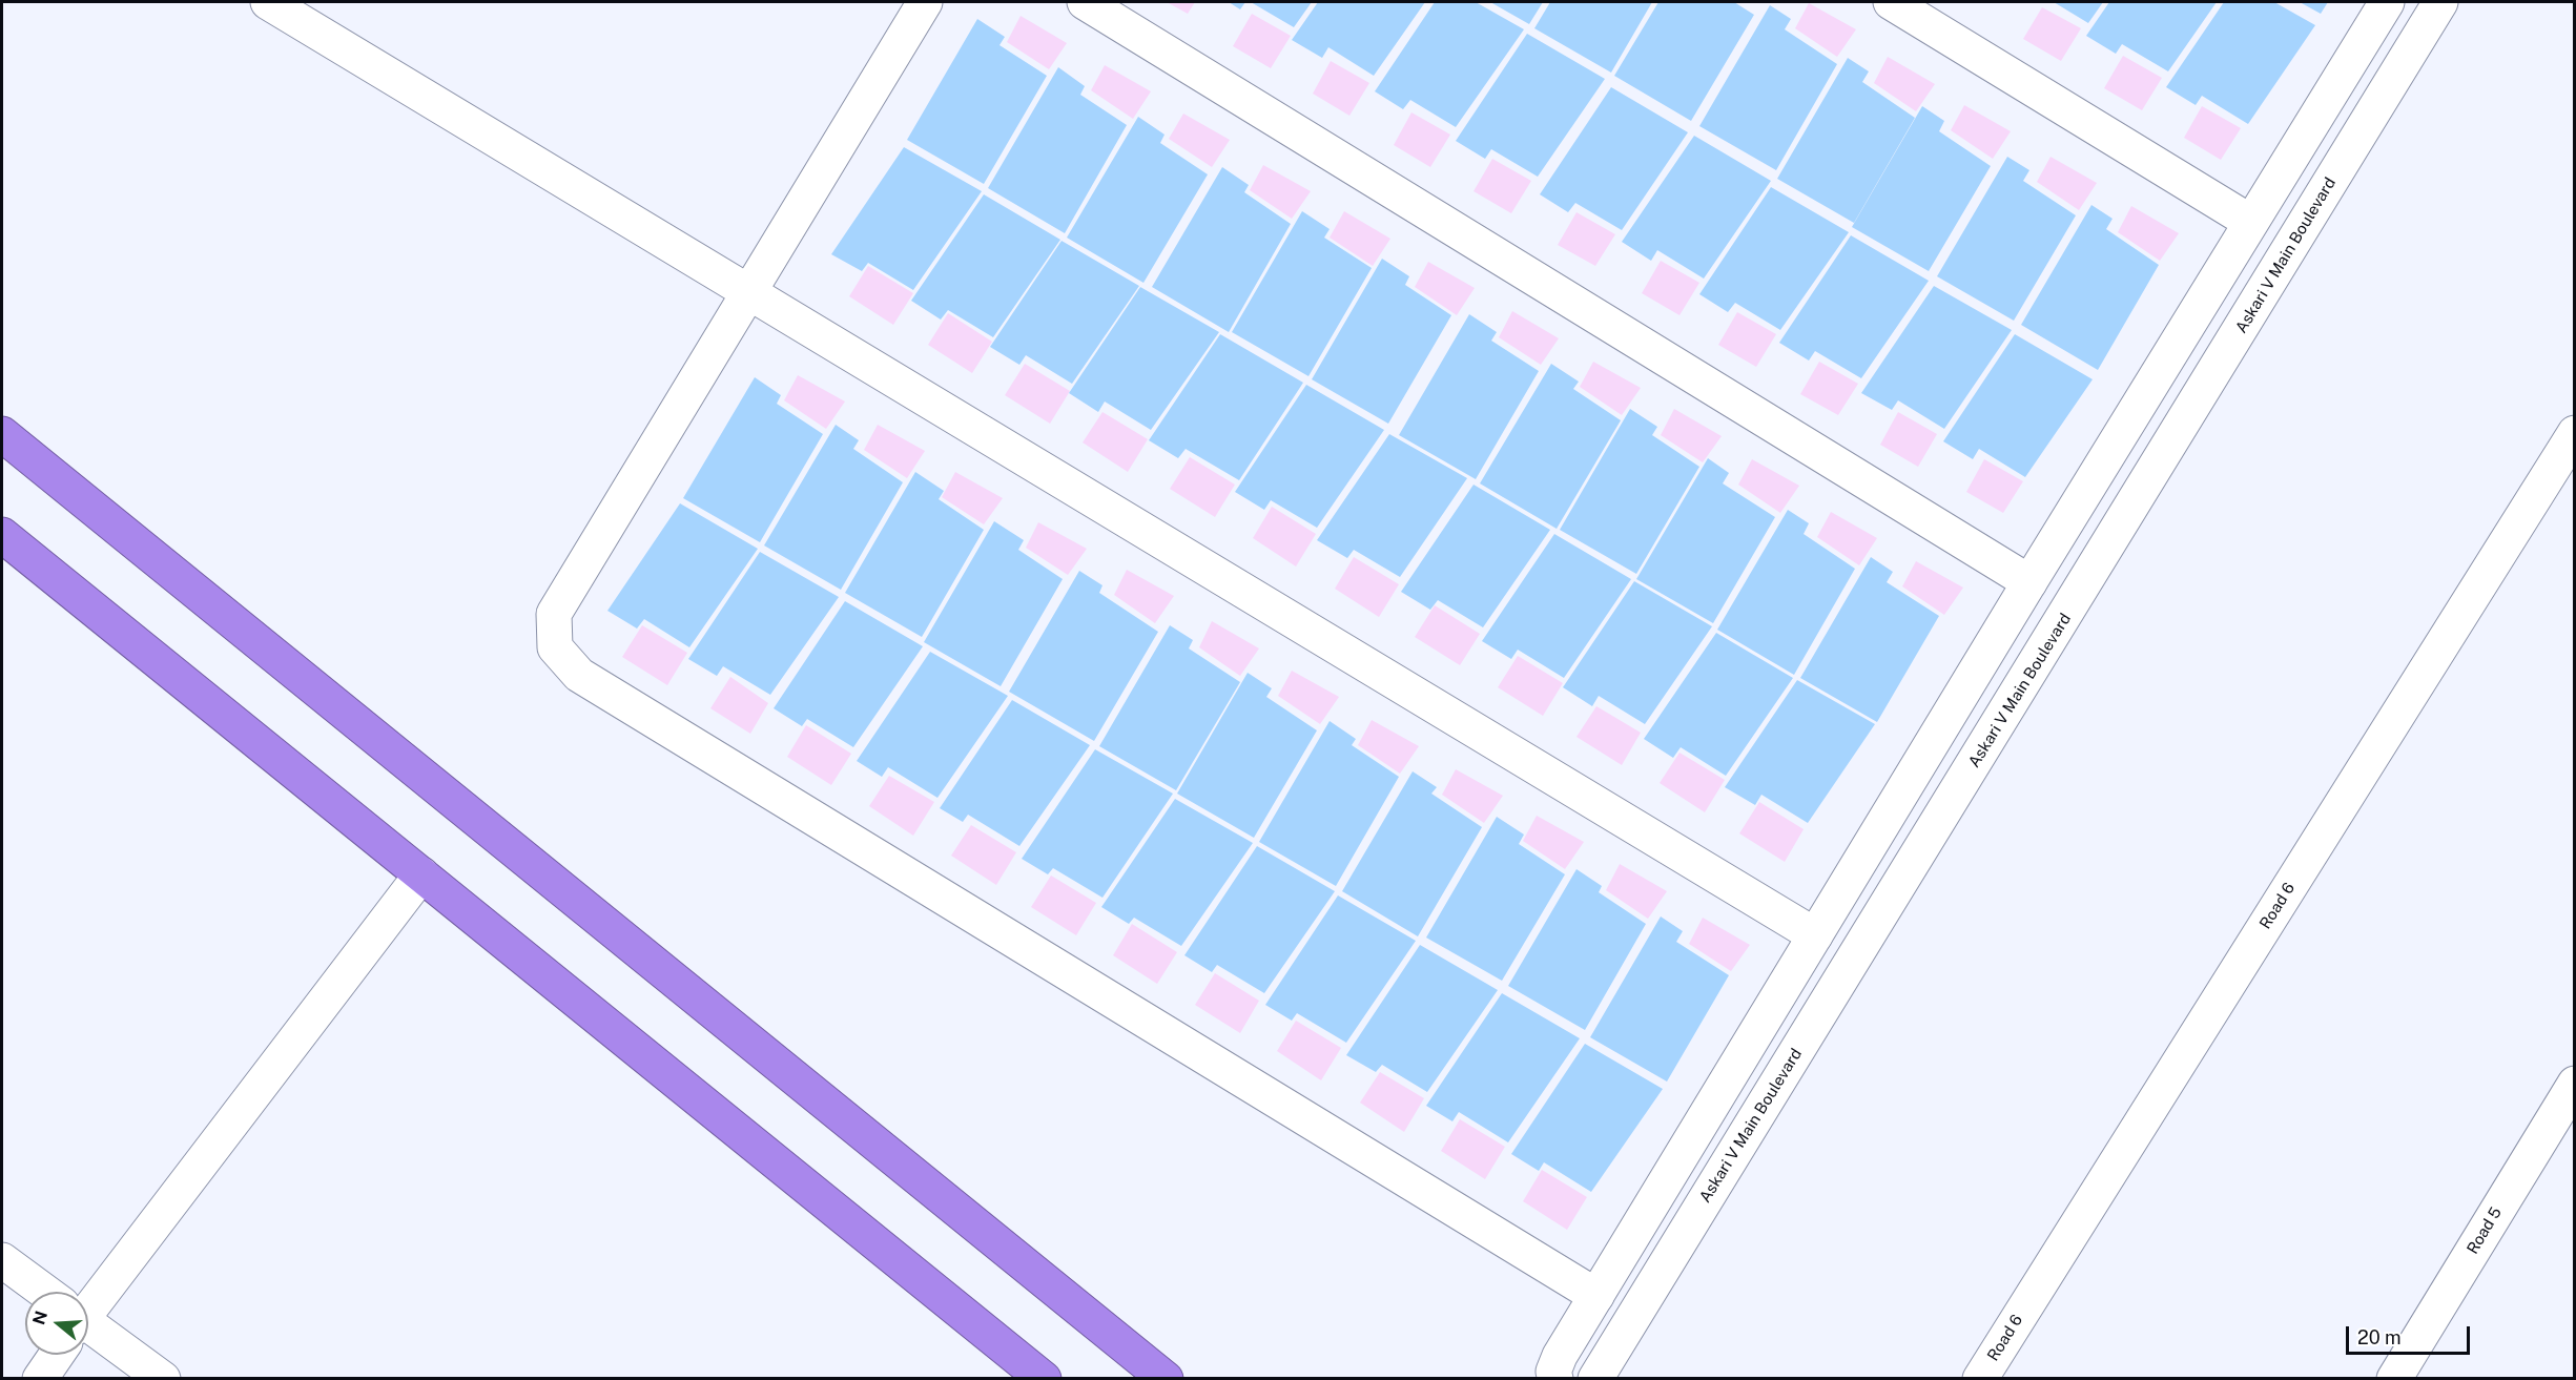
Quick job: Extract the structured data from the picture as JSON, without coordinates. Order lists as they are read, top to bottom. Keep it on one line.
{"streets":{"street":["Askari V Main Boulevard","Road 6","Road 5"]},"scale_bar":"20 m","north":"left"}
